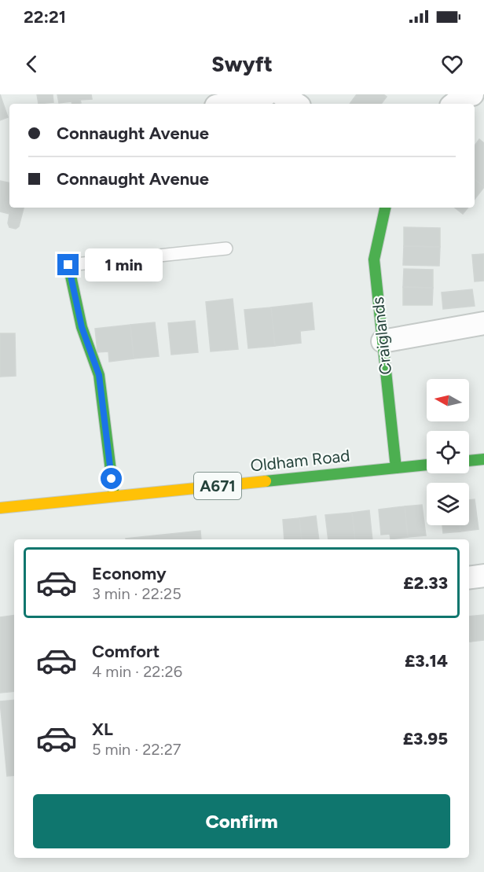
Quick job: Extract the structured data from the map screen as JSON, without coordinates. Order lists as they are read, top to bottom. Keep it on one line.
{"streets":{"street":["Craiglands","Oldham Road","A671"]},"crossings":[["Craiglands","Oldham Road"]],"north":"left","page":{"status":"22:21","header":"Swyft","banner":["Connaught Avenue","Connaught Avenue"],"bubble":"1 min","list":[{"name":"Economy","note":"3 min · 22:25","value":"£2.33"},{"name":"Comfort","note":"4 min · 22:26","value":"£3.14"},{"name":"XL","note":"5 min · 22:27","value":"£3.95"}],"buttons":"Confirm"}}
